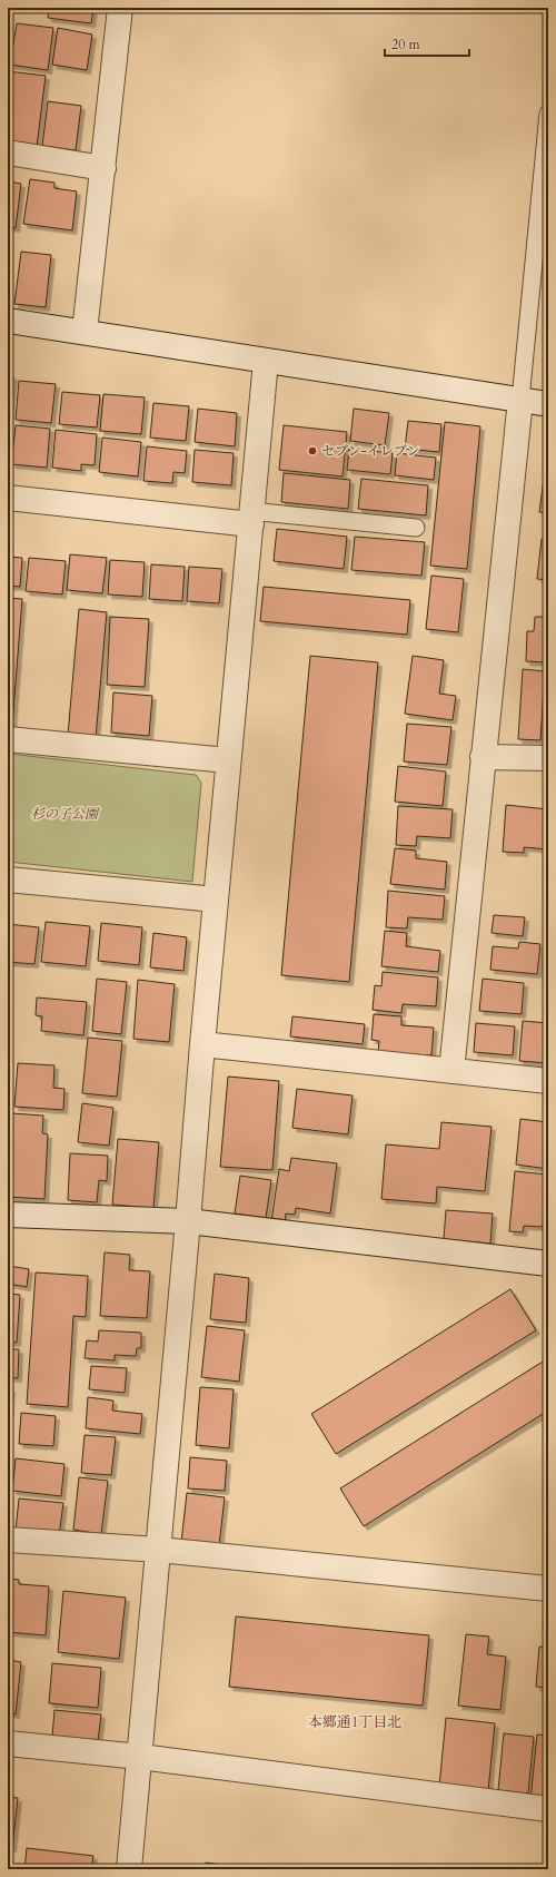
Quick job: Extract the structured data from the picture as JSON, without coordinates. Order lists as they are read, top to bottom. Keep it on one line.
{"districts":["本郷通1丁目北"],"parks":["杉の子公園"],"places":["セブン-イレブン"],"scale_bar":"20 m"}
